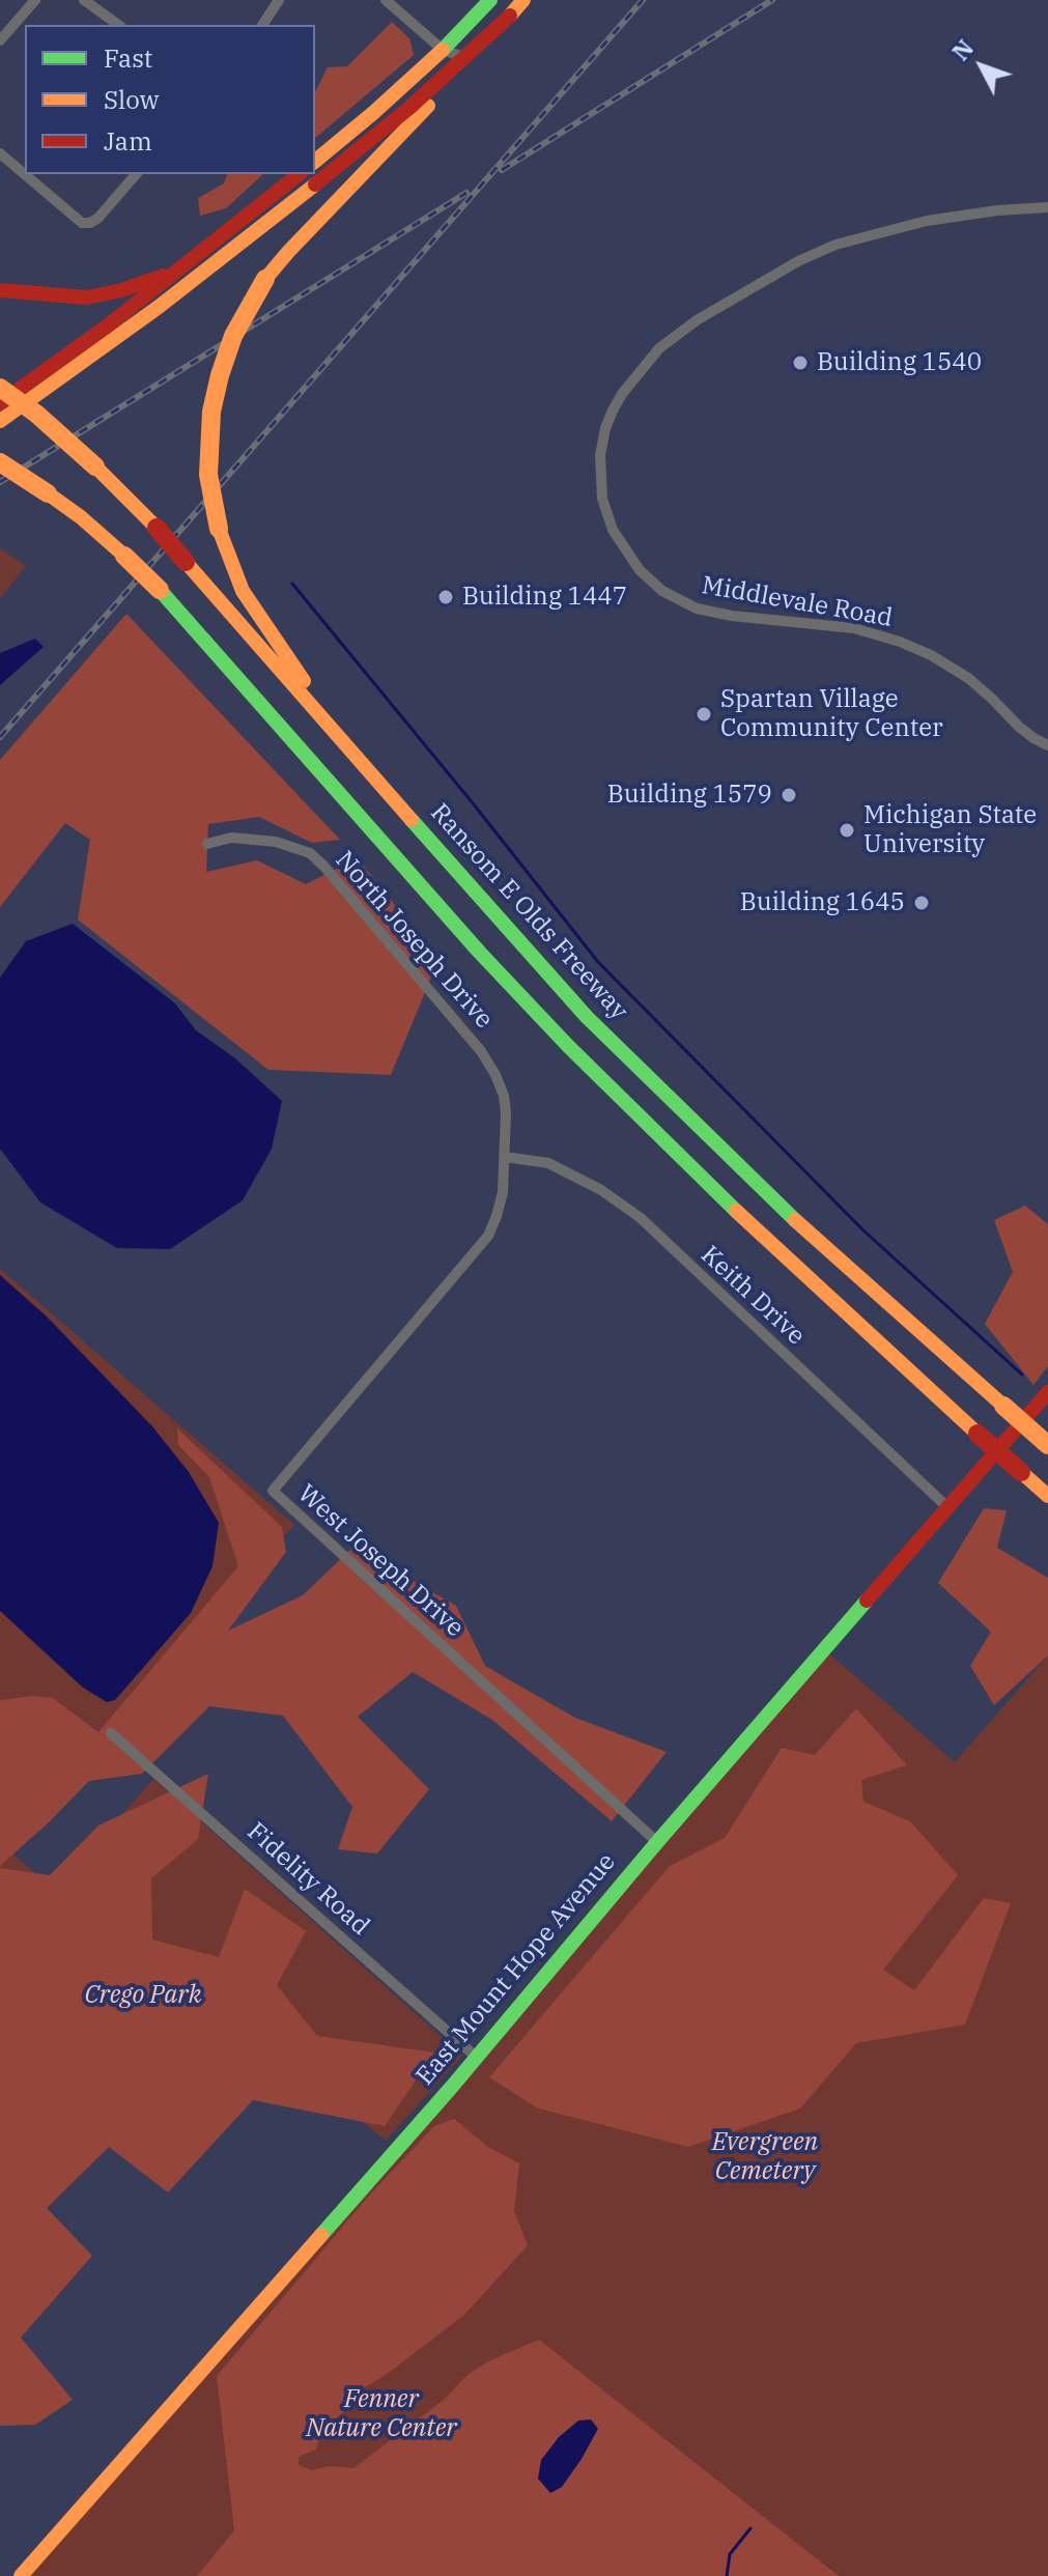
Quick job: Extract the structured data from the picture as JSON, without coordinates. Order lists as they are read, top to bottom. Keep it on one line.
{"streets":{"main road":["Ransom E Olds Freeway","East Mount Hope Avenue"],"street":["Middlevale Road","North Joseph Drive","Keith Drive","West Joseph Drive","Fidelity Road"]},"crossings":[["North Joseph Drive","Keith Drive"],["North Joseph Drive","West Joseph Drive"],["Keith Drive","West Joseph Drive"],["Keith Drive","East Mount Hope Avenue"],["West Joseph Drive","East Mount Hope Avenue"],["Fidelity Road","East Mount Hope Avenue"]],"parks":["Crego Park","Evergreen Cemetery","Fenner Nature Center"],"places":["Building 1540","Building 1447","Spartan Village Community Center","Building 1579","Michigan State University","Building 1645"],"legend":["Fast","Slow","Jam"],"north":"top left"}
